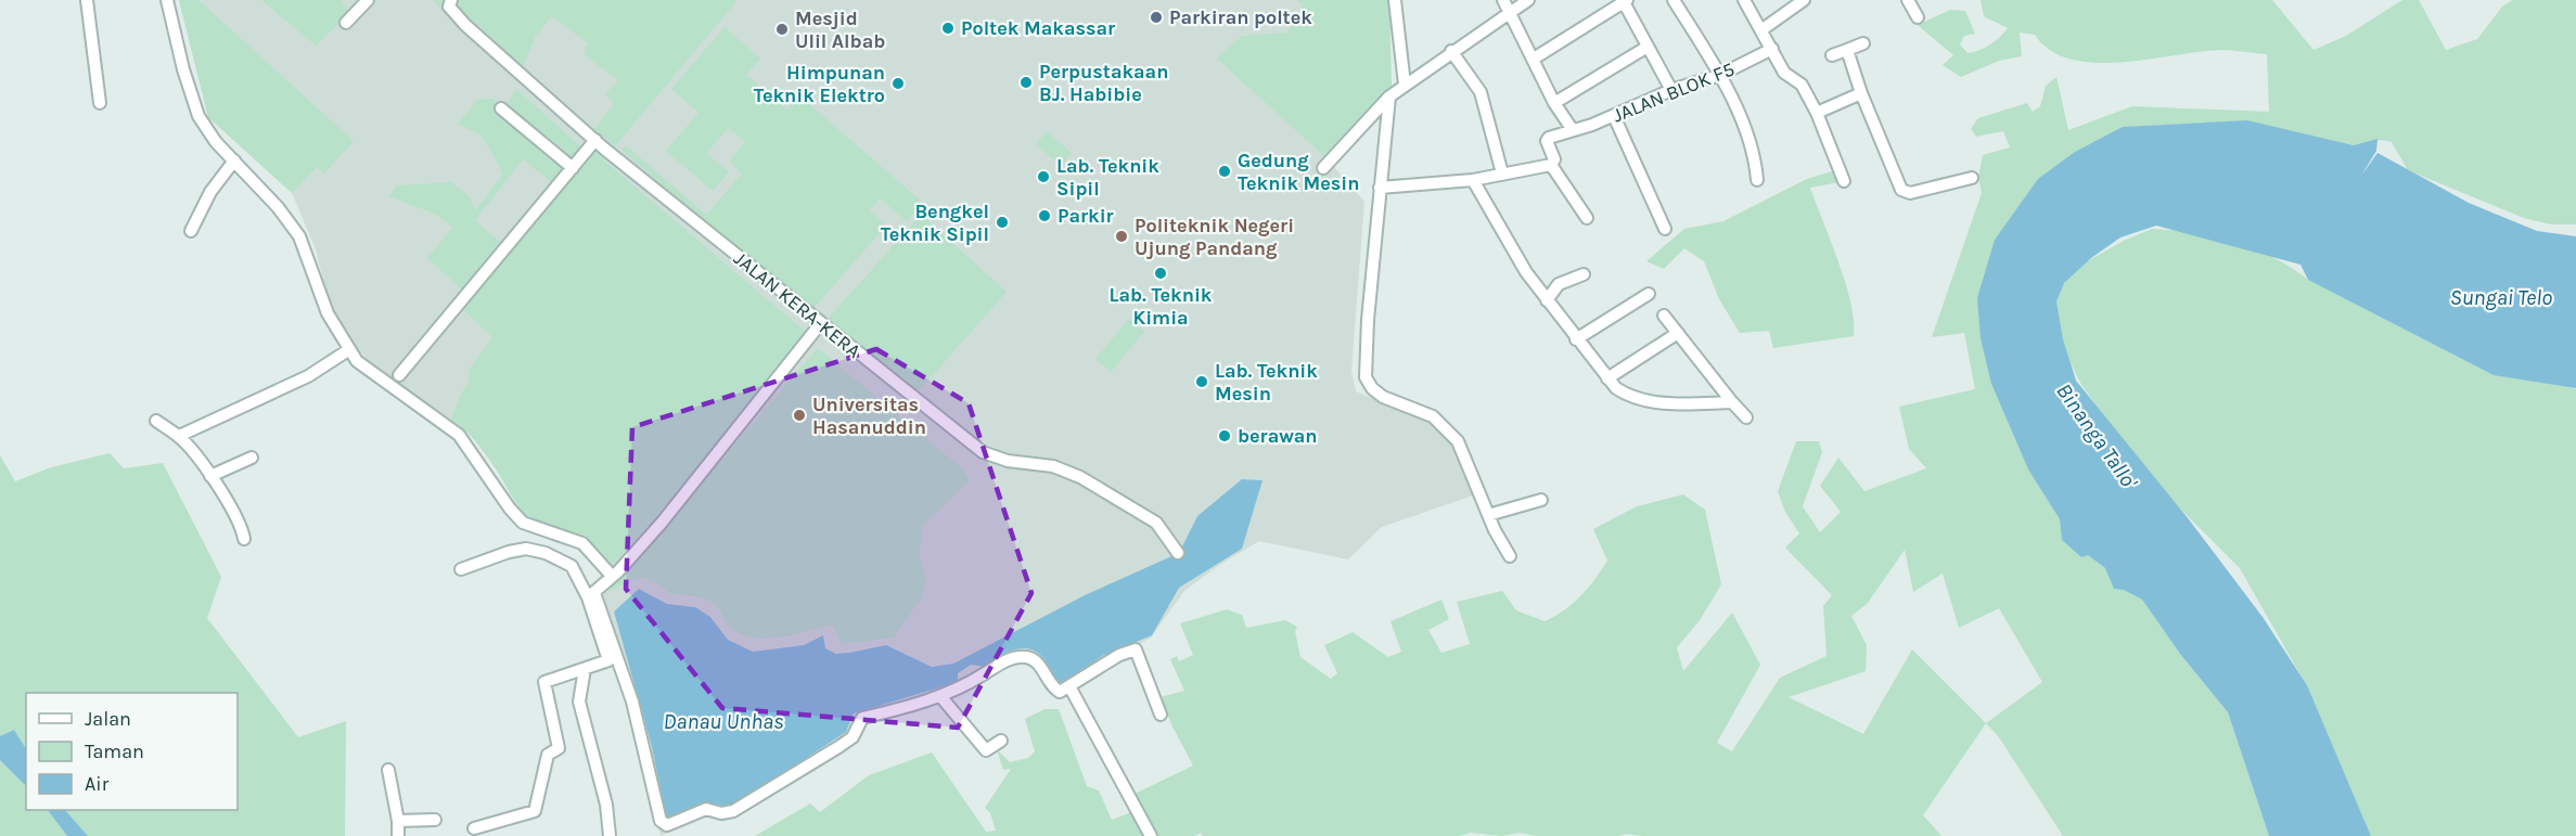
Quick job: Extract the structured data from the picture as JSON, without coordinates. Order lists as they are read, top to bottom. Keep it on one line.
{"streets":{"street":["JALAN BLOK F5","JALAN KERA-KERA"]},"water":["Sungai Telo","Binanga Tallo'","Danau Unhas"],"places":["Parkiran poltek","Poltek Makassar","Mesjid Ulil Albab","Perpustakaan BJ. Habibie","Himpunan Teknik Elektro","Gedung Teknik Mesin","Lab. Teknik Sipil","Parkir","Bengkel Teknik Sipil","Politeknik Negeri Ujung Pandang","Lab. Teknik Kimia","Lab. Teknik Mesin","Universitas Hasanuddin","berawan"],"legend":["Jalan","Taman","Air"]}
